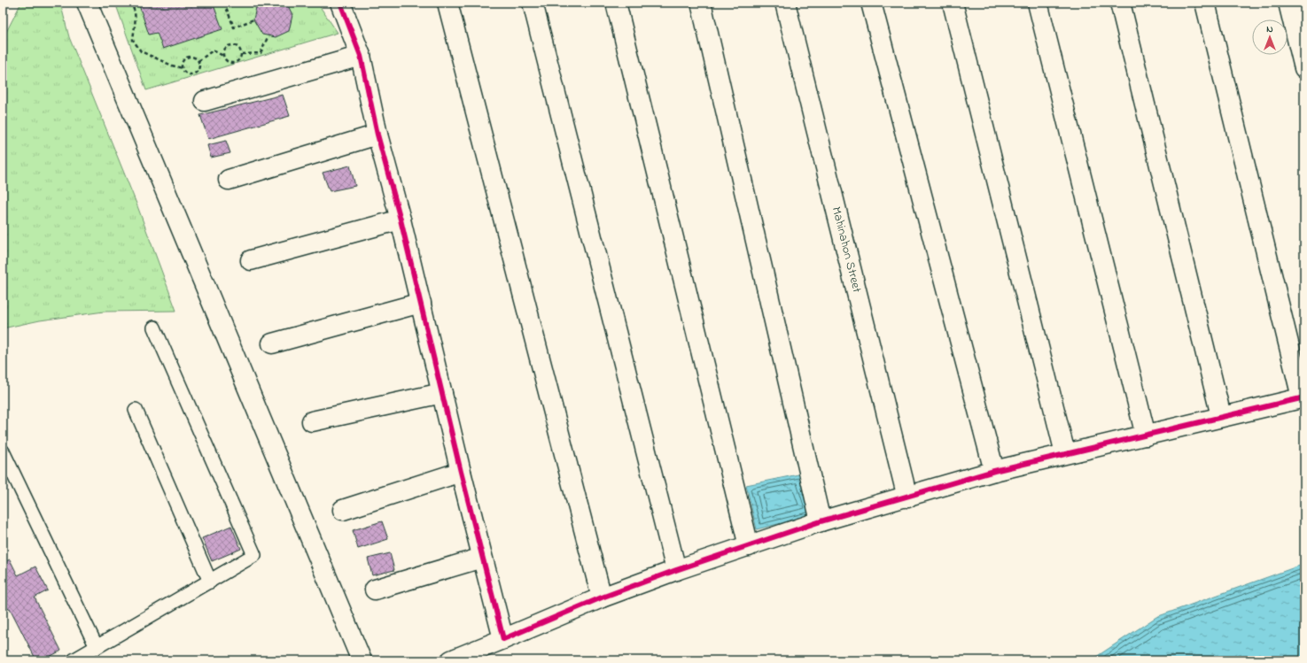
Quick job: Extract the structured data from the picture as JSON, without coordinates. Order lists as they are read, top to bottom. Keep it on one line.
{"streets":{"street":["Mahinahon Street"]},"north":"top"}
